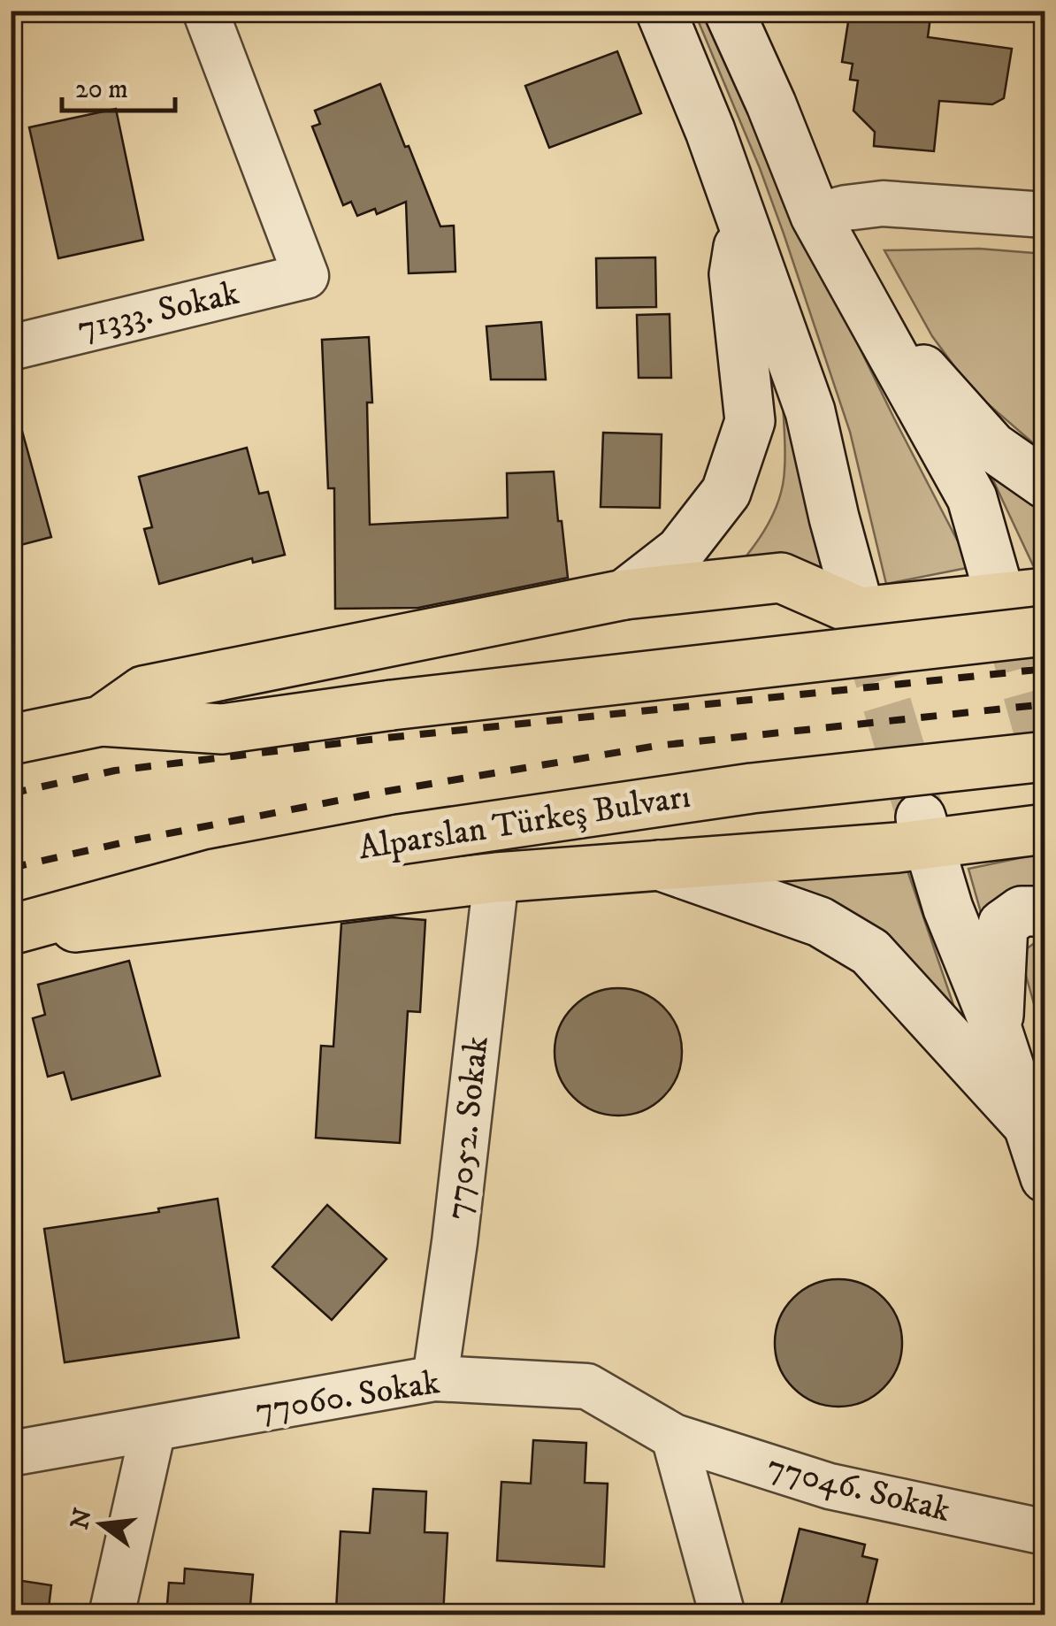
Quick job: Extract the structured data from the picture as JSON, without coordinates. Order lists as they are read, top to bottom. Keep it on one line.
{"streets":{"main road":["Alparslan Türkeş Bulvarı"],"street":["71333. Sokak","77052. Sokak","77060. Sokak","77046. Sokak"]},"crossings":[["Alparslan Türkeş Bulvarı","77052. Sokak"],["77052. Sokak","77060. Sokak"],["77060. Sokak","77046. Sokak"]],"scale_bar":"20 m","north":"left"}
